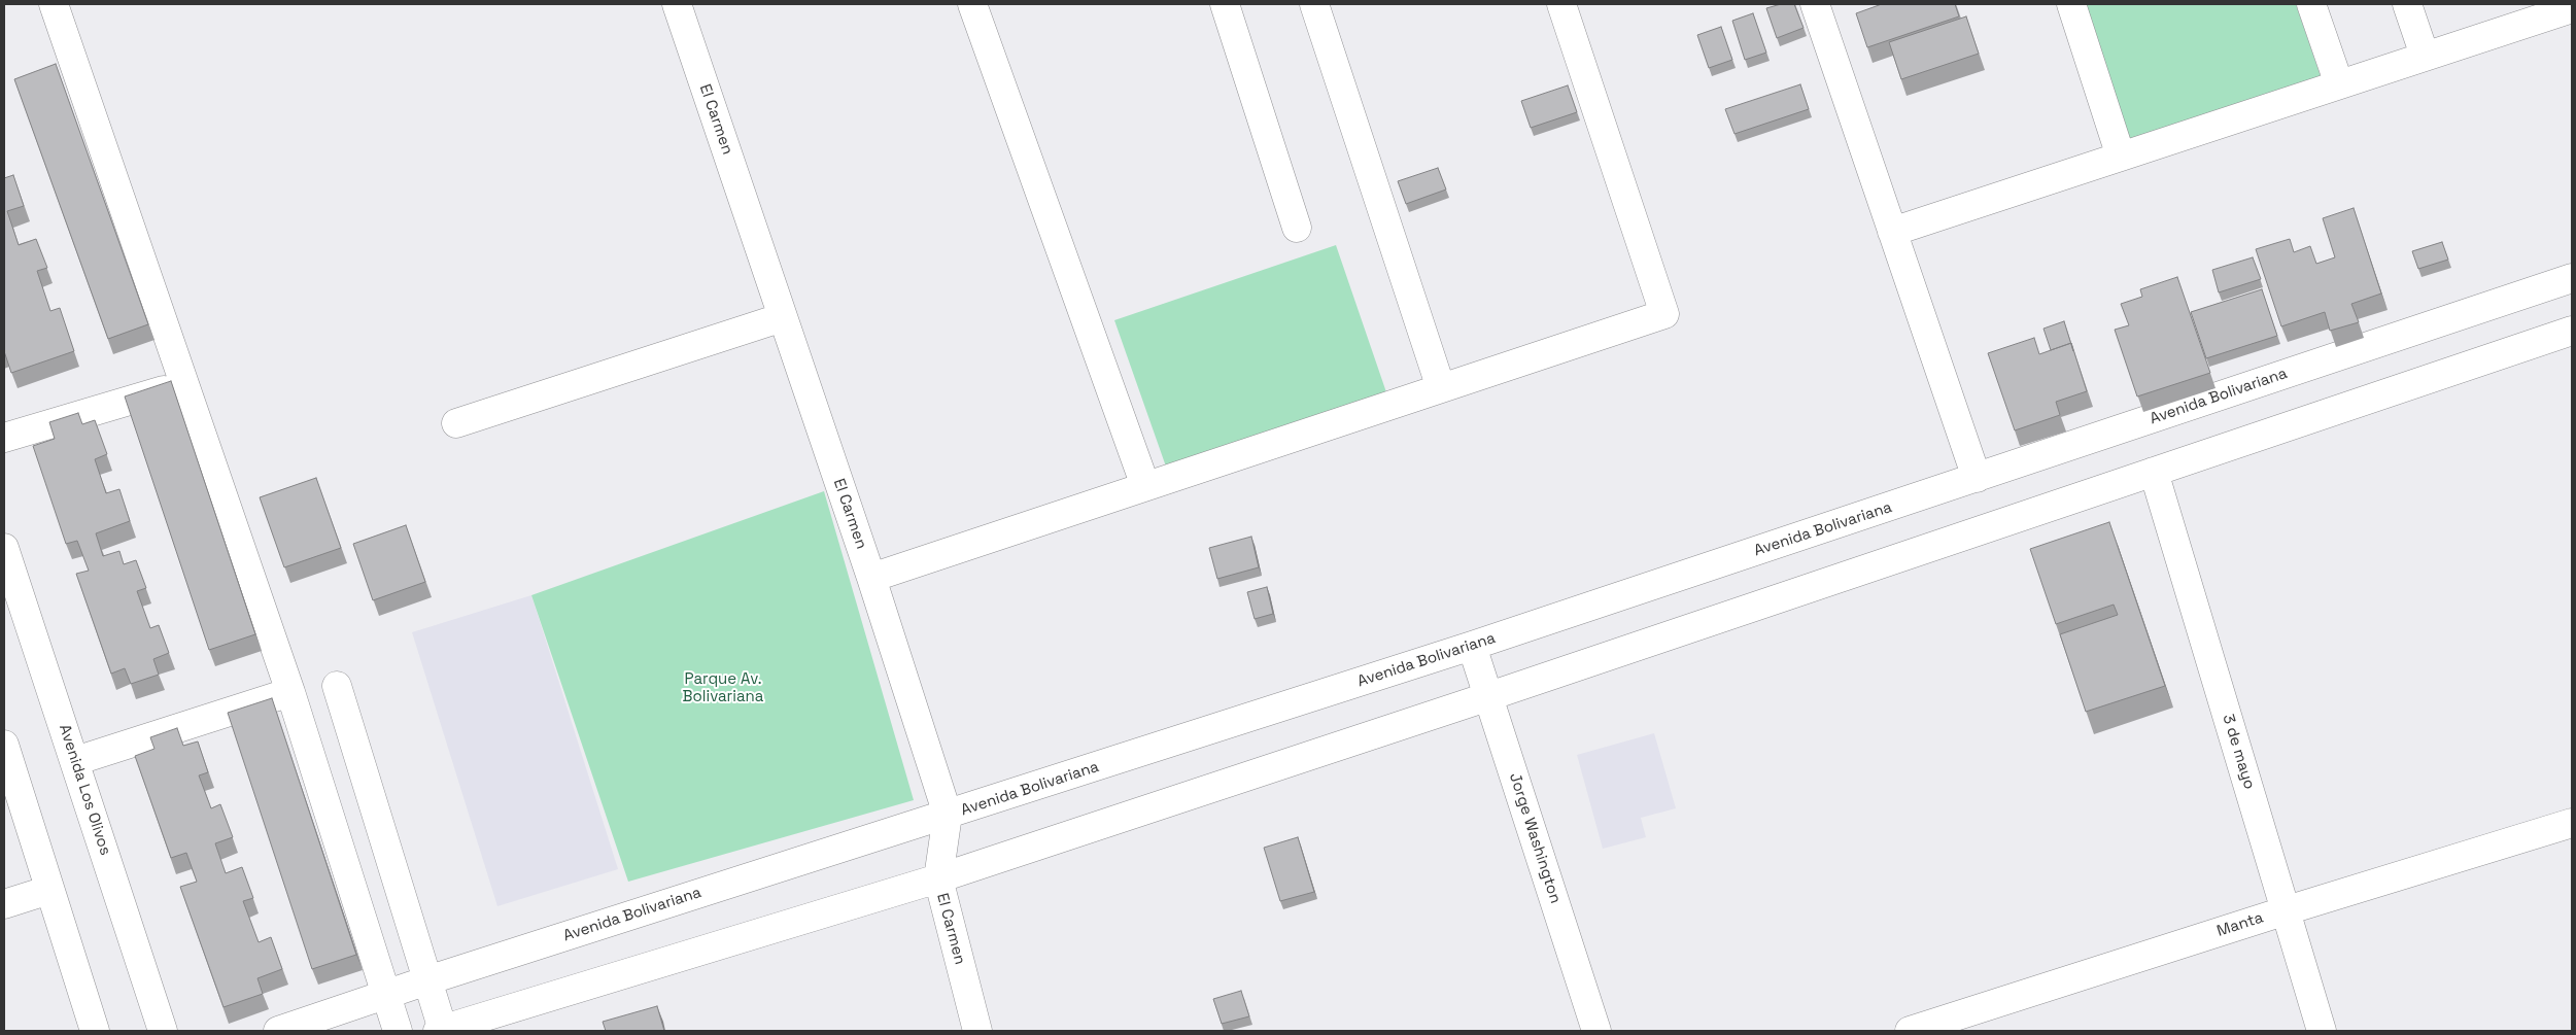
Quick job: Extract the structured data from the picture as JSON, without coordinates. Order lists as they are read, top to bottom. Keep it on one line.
{"streets":{"street":["El Carmen","Avenida Bolivariana","3 de mayo","Avenida Los Olivos","Jorge Washington","Manta"]},"crossings":[["El Carmen","Avenida Bolivariana"],["Avenida Bolivariana","Jorge Washington"],["3 de mayo","Manta"]],"parks":["Parque Av. Bolivariana"]}
